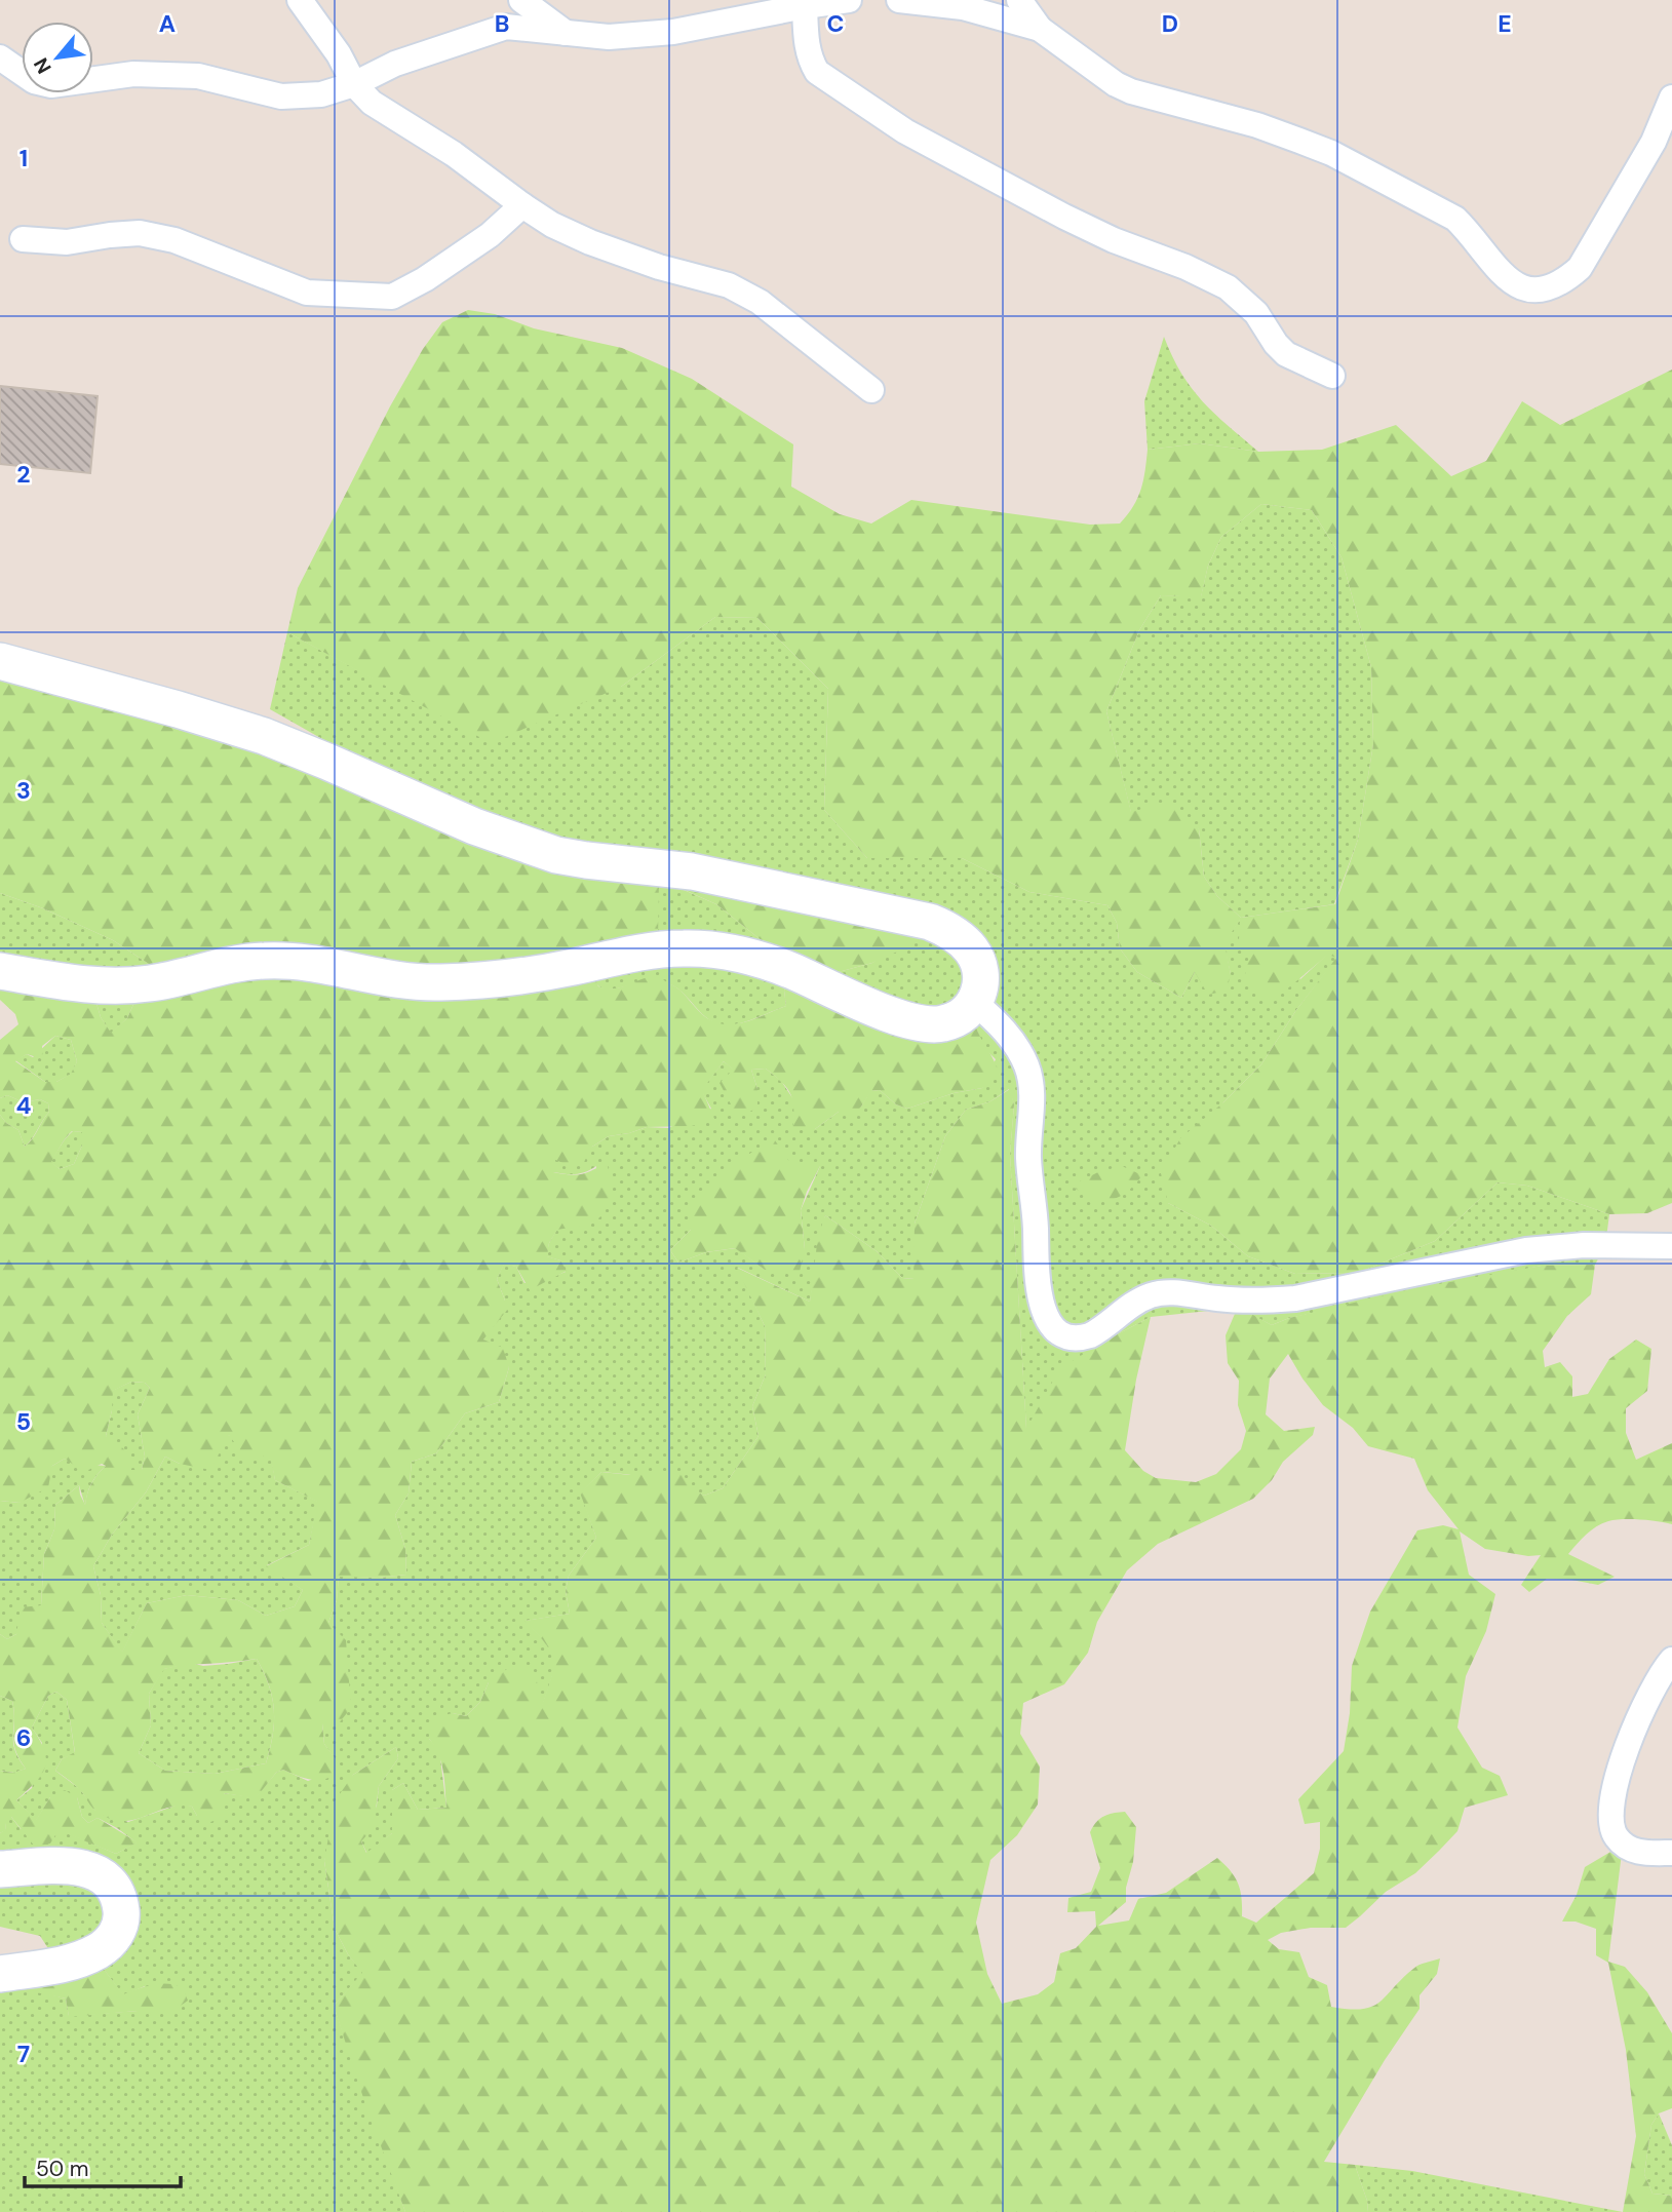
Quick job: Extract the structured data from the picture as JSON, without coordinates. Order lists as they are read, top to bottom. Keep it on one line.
{"scale_bar":"50 m","north":"bottom left","grid":{"columns":["A","B","C","D","E"],"rows":["1","2","3","4","5","6","7"]}}
